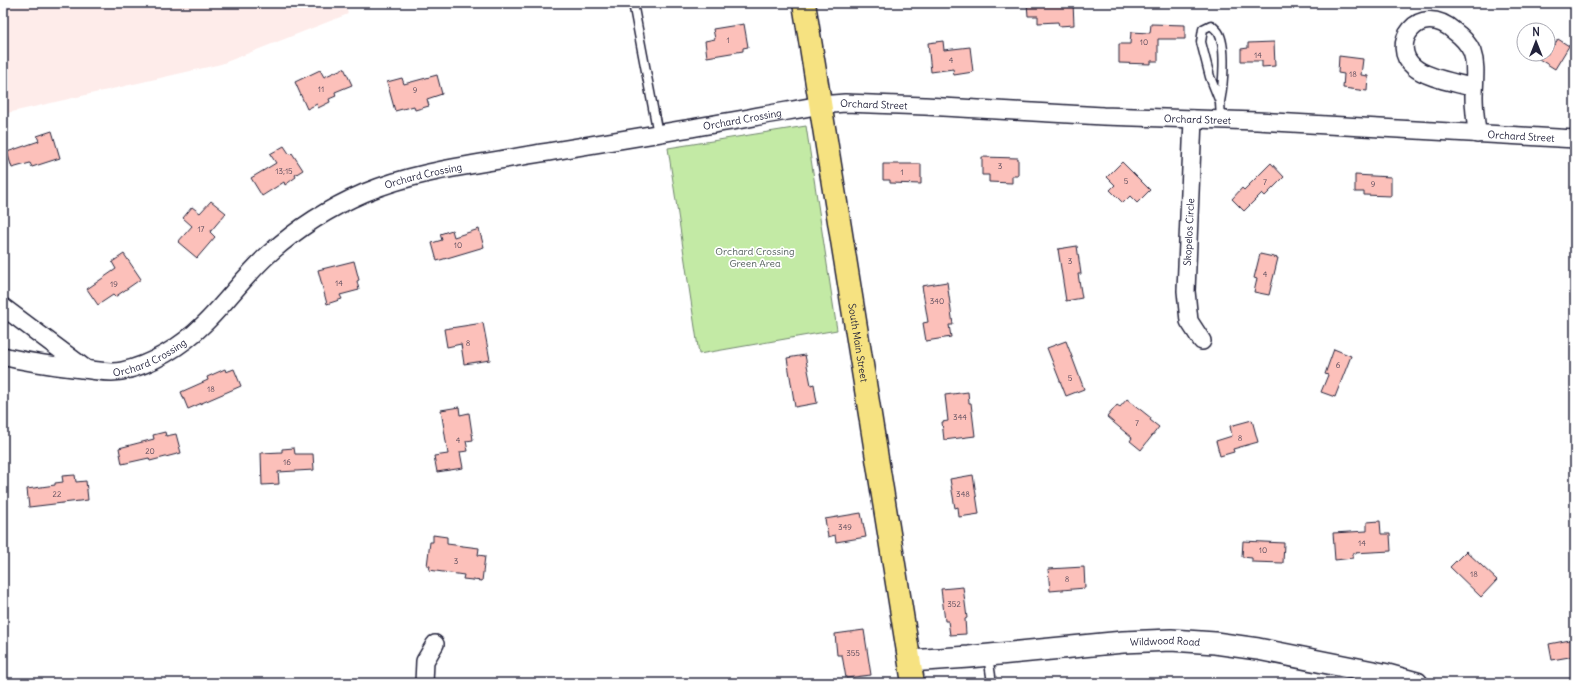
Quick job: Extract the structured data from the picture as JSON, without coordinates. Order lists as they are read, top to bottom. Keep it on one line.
{"streets":{"main road":["South Main Street"],"street":["Orchard Street","Orchard Crossing","Skopelos Circle","Wildwood Road"]},"crossings":[["Orchard Street","Orchard Crossing"],["Orchard Street","Skopelos Circle"],["Orchard Street","South Main Street"],["Orchard Crossing","South Main Street"],["South Main Street","Wildwood Road"]],"parks":["Orchard Crossing Green Area"],"house_numbers":["1","10","14","4","18","11","9","3","13;15","1","5","7","9","17","10","3","4","14","19","340","8","6","5","18","344","7","8","4","20","16","22","348","349","14","10","3","18","8","352","355"],"north":"top"}
